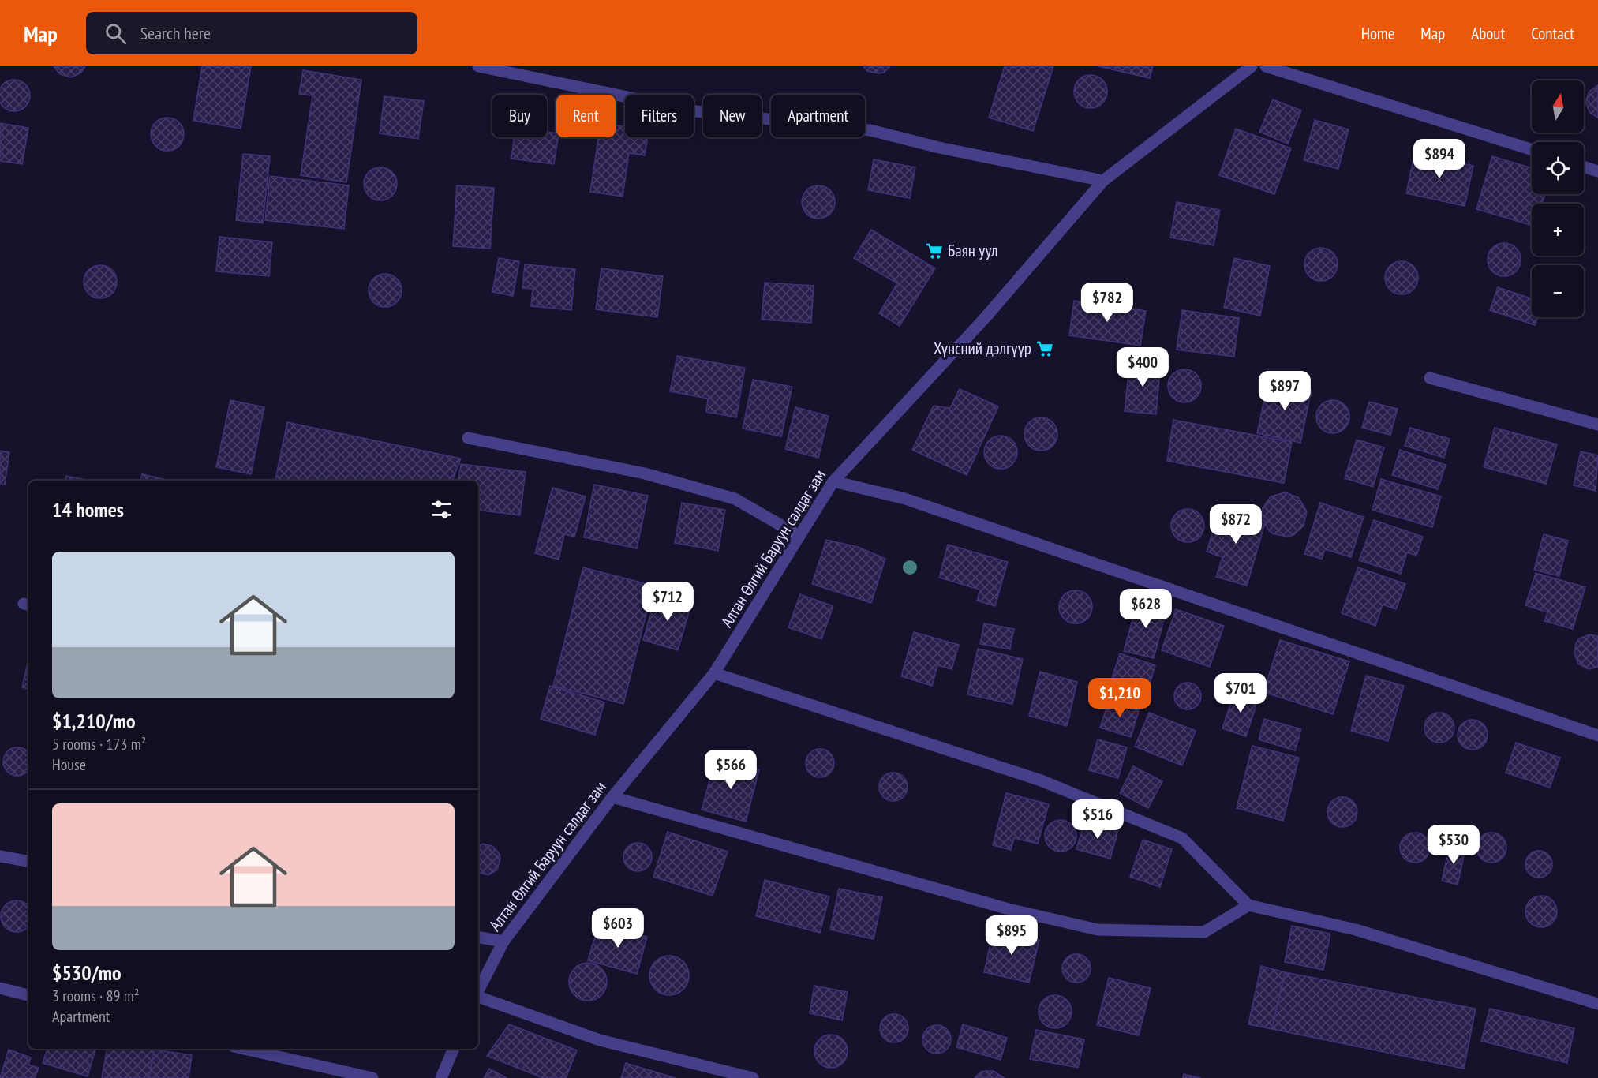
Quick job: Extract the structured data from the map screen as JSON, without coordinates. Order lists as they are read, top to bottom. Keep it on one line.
{"streets":{"street":["Алтан Өлгий Баруун салдаг зам"]},"places":{"supermarket":["Баян уул","Хүнсний дэлгүүр"]},"north":"top","page":{"header":"Map","search":"Search here","nav":["Home","Map","About","Contact"],"map_buttons":["+","−"],"chip":["Buy","Rent","Filters","New","Apartment"],"price":["$894","$782","$400","$897","$872","$712","$628","$701","$1,210","$566","$516","$530","$603","$895"],"heading":"14 homes","list":[{"name":"$1,210/mo","note":"5 rooms · 173 m² · House"},{"name":"$530/mo","note":"3 rooms · 89 m² · Apartment"}]}}
